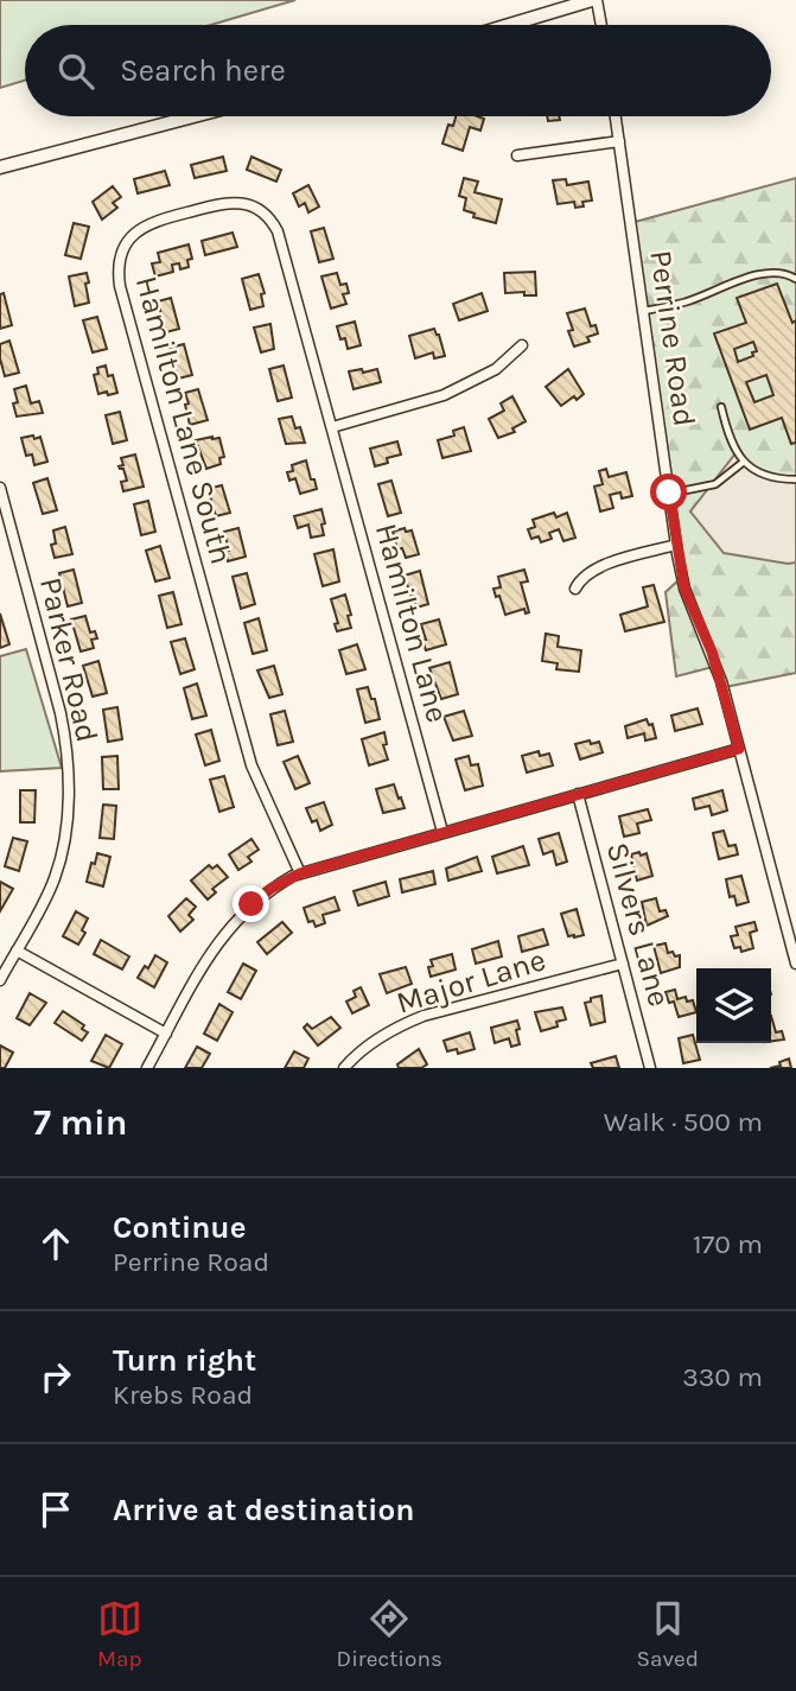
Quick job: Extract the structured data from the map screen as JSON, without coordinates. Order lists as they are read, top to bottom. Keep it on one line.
{"streets":{"street":["Perrine Road","Hamilton Lane South","Hamilton Lane","Parker Road","Silvers Lane","Major Lane"]},"crossings":[["Hamilton Lane South","Hamilton Lane"],["Silvers Lane","Major Lane"]],"page":{"search":"Search here","heading":["7 min","Walk · 500 m"],"list":[["Continue","Perrine Road","170 m"],["Turn right","Krebs Road","330 m"],"Arrive at destination"],"nav":["Map","Directions","Saved"]}}
